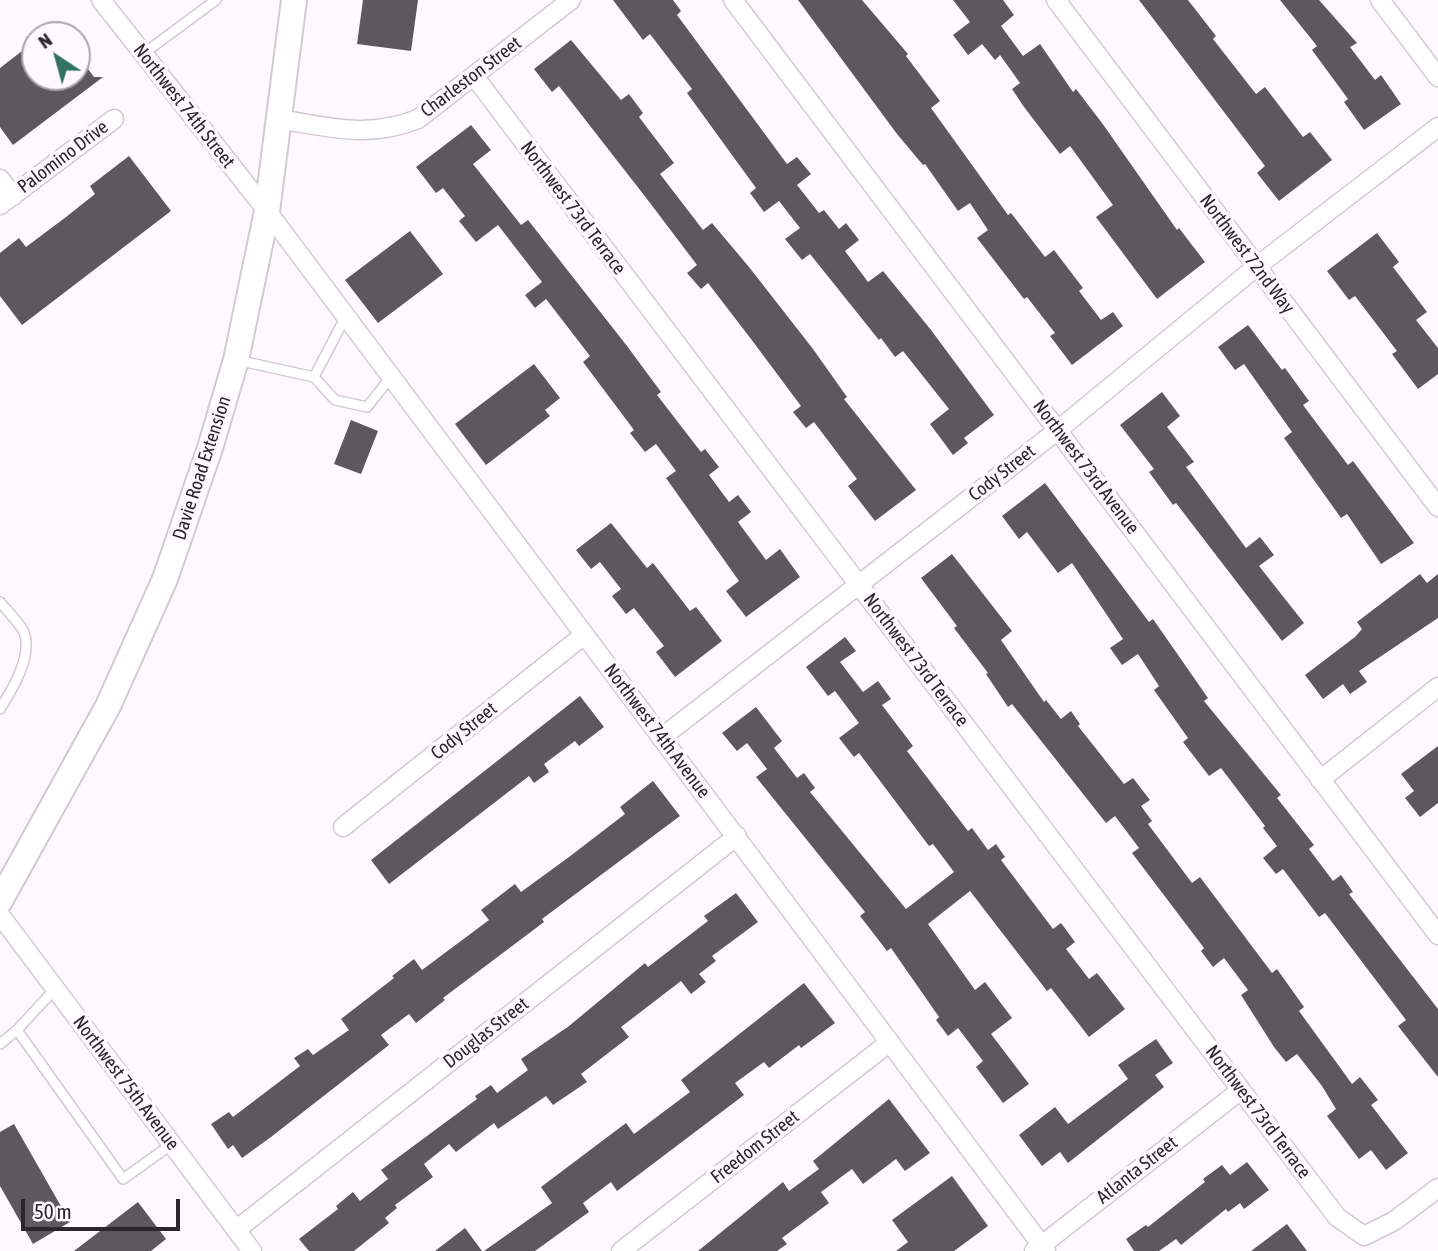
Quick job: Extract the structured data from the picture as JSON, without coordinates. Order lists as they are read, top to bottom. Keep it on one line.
{"streets":{"main road":["Davie Road Extension"],"street":["Charleston Street","Northwest 74th Street","Palomino Drive","Northwest 73rd Terrace","Northwest 72nd Way","Northwest 73rd Avenue","Cody Street","Northwest 74th Avenue","Douglas Street","Northwest 75th Avenue","Freedom Street","Atlanta Street"]},"crossings":[["Charleston Street","Northwest 73rd Terrace"],["Charleston Street","Davie Road Extension"],["Northwest 74th Street","Davie Road Extension"],["Northwest 74th Street","Northwest 74th Avenue"],["Northwest 73rd Terrace","Cody Street"],["Northwest 73rd Terrace","Atlanta Street"],["Northwest 72nd Way","Cody Street"],["Northwest 73rd Avenue","Cody Street"],["Davie Road Extension","Northwest 74th Avenue"],["Cody Street","Northwest 74th Avenue"],["Northwest 74th Avenue","Douglas Street"],["Northwest 74th Avenue","Freedom Street"],["Northwest 74th Avenue","Atlanta Street"],["Douglas Street","Northwest 75th Avenue"]],"scale_bar":"50 m","north":"top left"}
